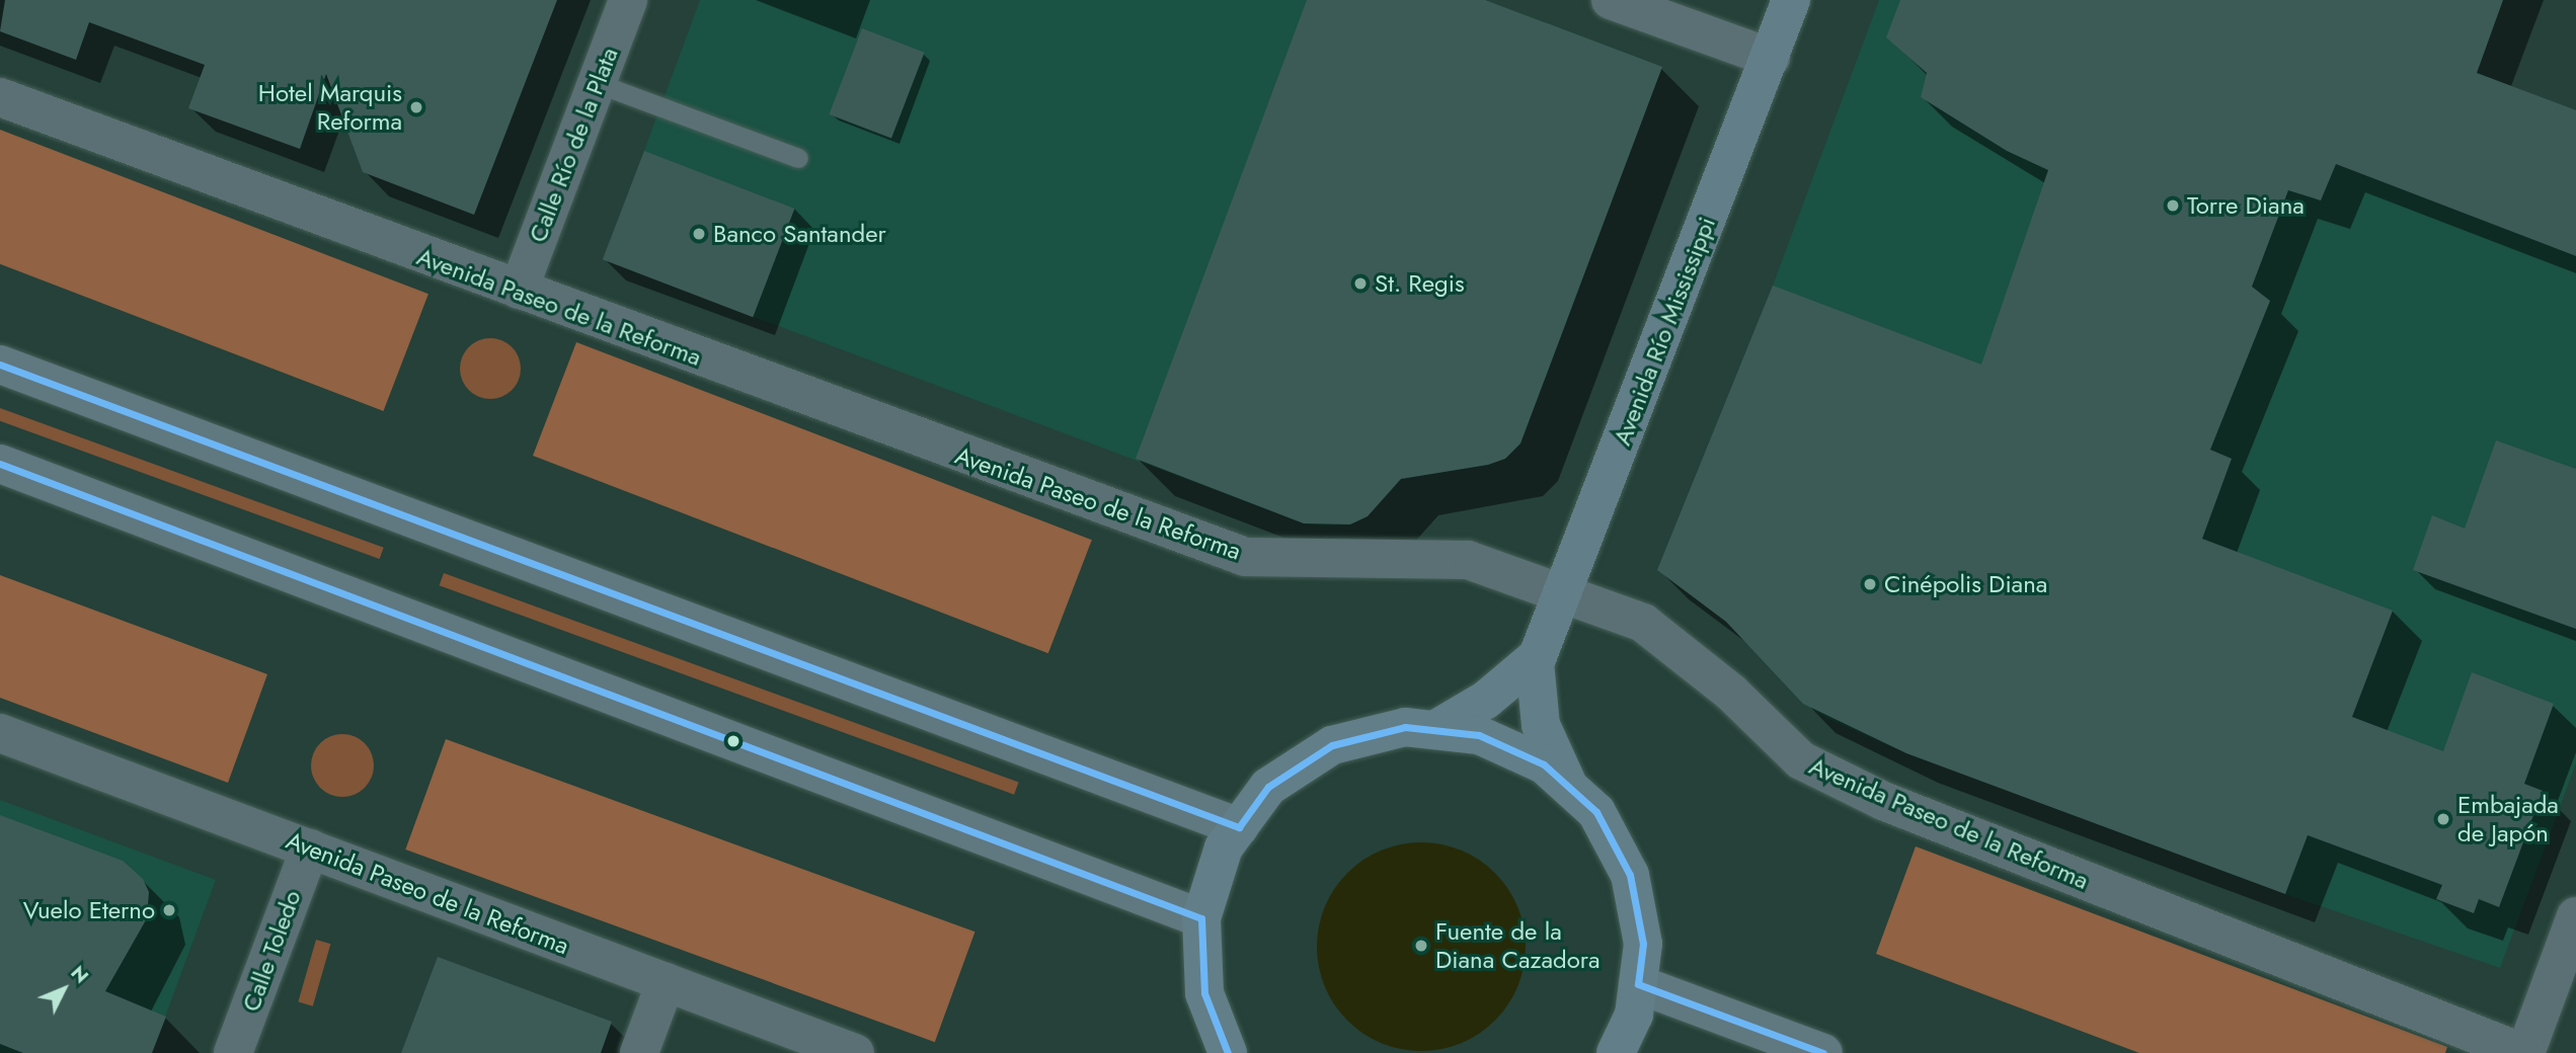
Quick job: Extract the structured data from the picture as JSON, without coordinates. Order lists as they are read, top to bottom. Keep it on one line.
{"streets":{"main road":["Avenida Río Mississippi"],"street":["Calle Río de la Plata","Avenida Paseo de la Reforma","Calle Toledo"]},"crossings":[["Calle Río de la Plata","Avenida Paseo de la Reforma"],["Avenida Paseo de la Reforma","Avenida Río Mississippi"],["Avenida Paseo de la Reforma","Calle Toledo"]],"places":["Hotel Marquis Reforma","Torre Diana","Banco Santander","St. Regis","Cinépolis Diana","Embajada de Japón","Vuelo Eterno","Fuente de la Diana Cazadora"],"north":"top right"}
